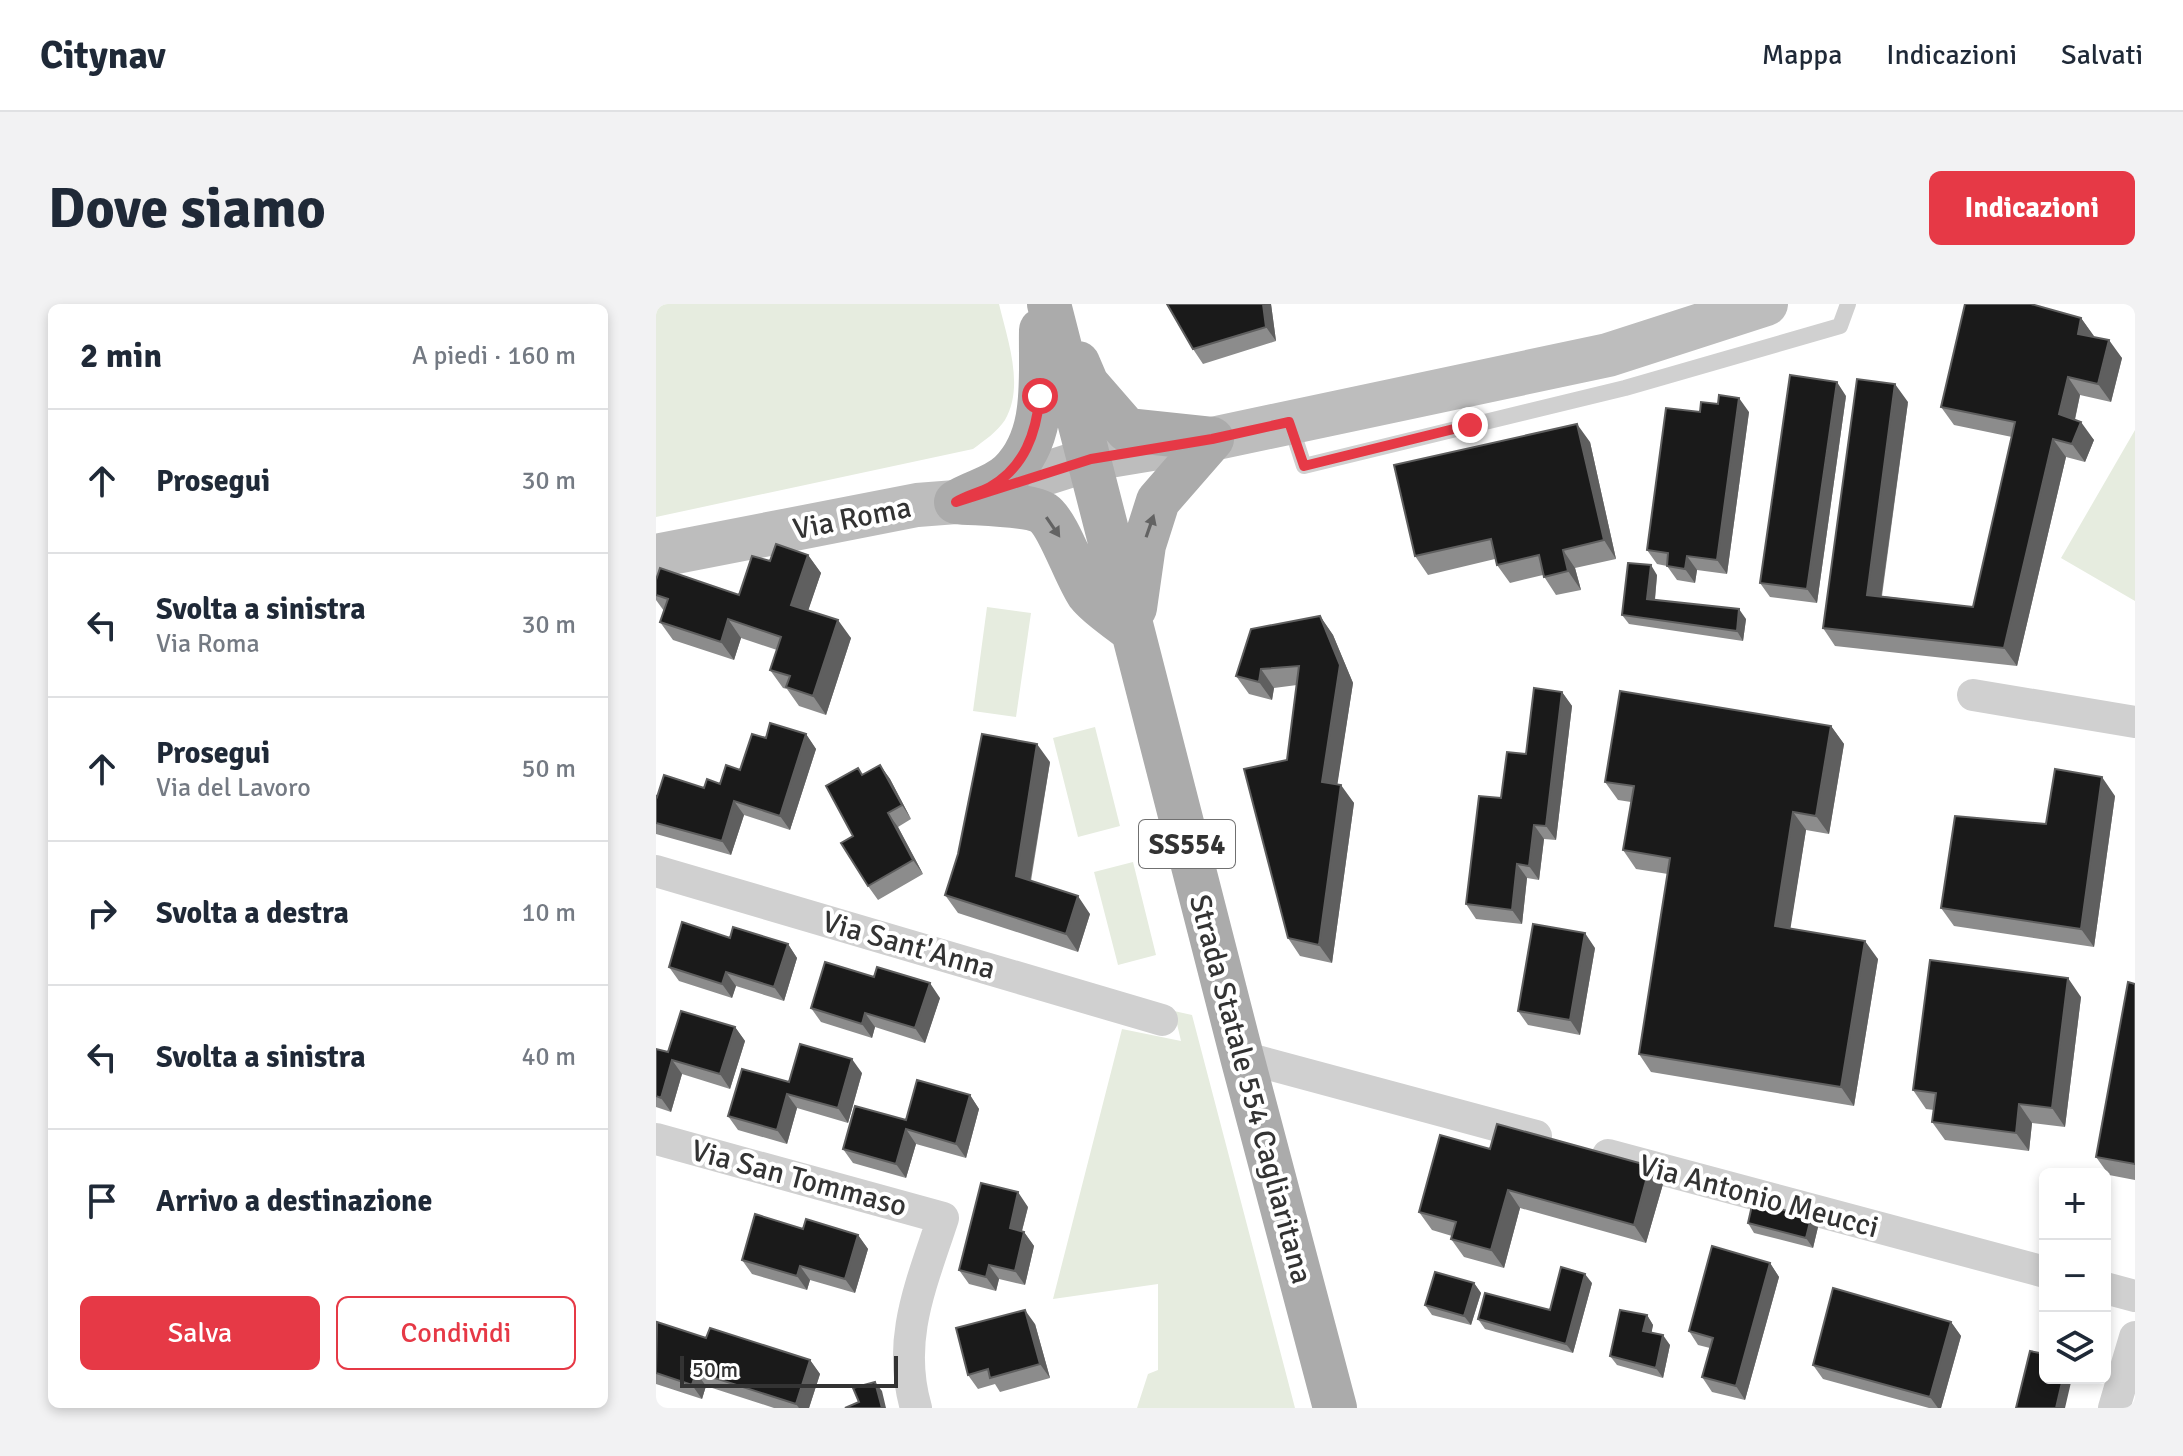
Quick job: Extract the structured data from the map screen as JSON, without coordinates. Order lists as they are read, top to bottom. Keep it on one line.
{"streets":{"main road":["Via Roma","SS554","Strada Statale 554 Cagliaritana"],"street":["Via Sant'Anna","Via San Tommaso","Via Antonio Meucci"]},"crossings":[["Via Roma","Strada Statale 554 Cagliaritana"],["Strada Statale 554 Cagliaritana","Via Antonio Meucci"]],"scale_bar":"50 m","page":{"header":"Citynav","nav":["Mappa","Indicazioni","Salvati"],"buttons":["Indicazioni",["Salva","Condividi"]],"title":"Dove siamo","heading":["2 min","A piedi · 160 m"],"list":[["Prosegui","30 m"],["Svolta a sinistra","Via Roma","30 m"],["Prosegui","Via del Lavoro","50 m"],["Svolta a destra","10 m"],["Svolta a sinistra","40 m"],"Arrivo a destinazione"],"map_buttons":["+","−"],"scale":"50 m"}}
